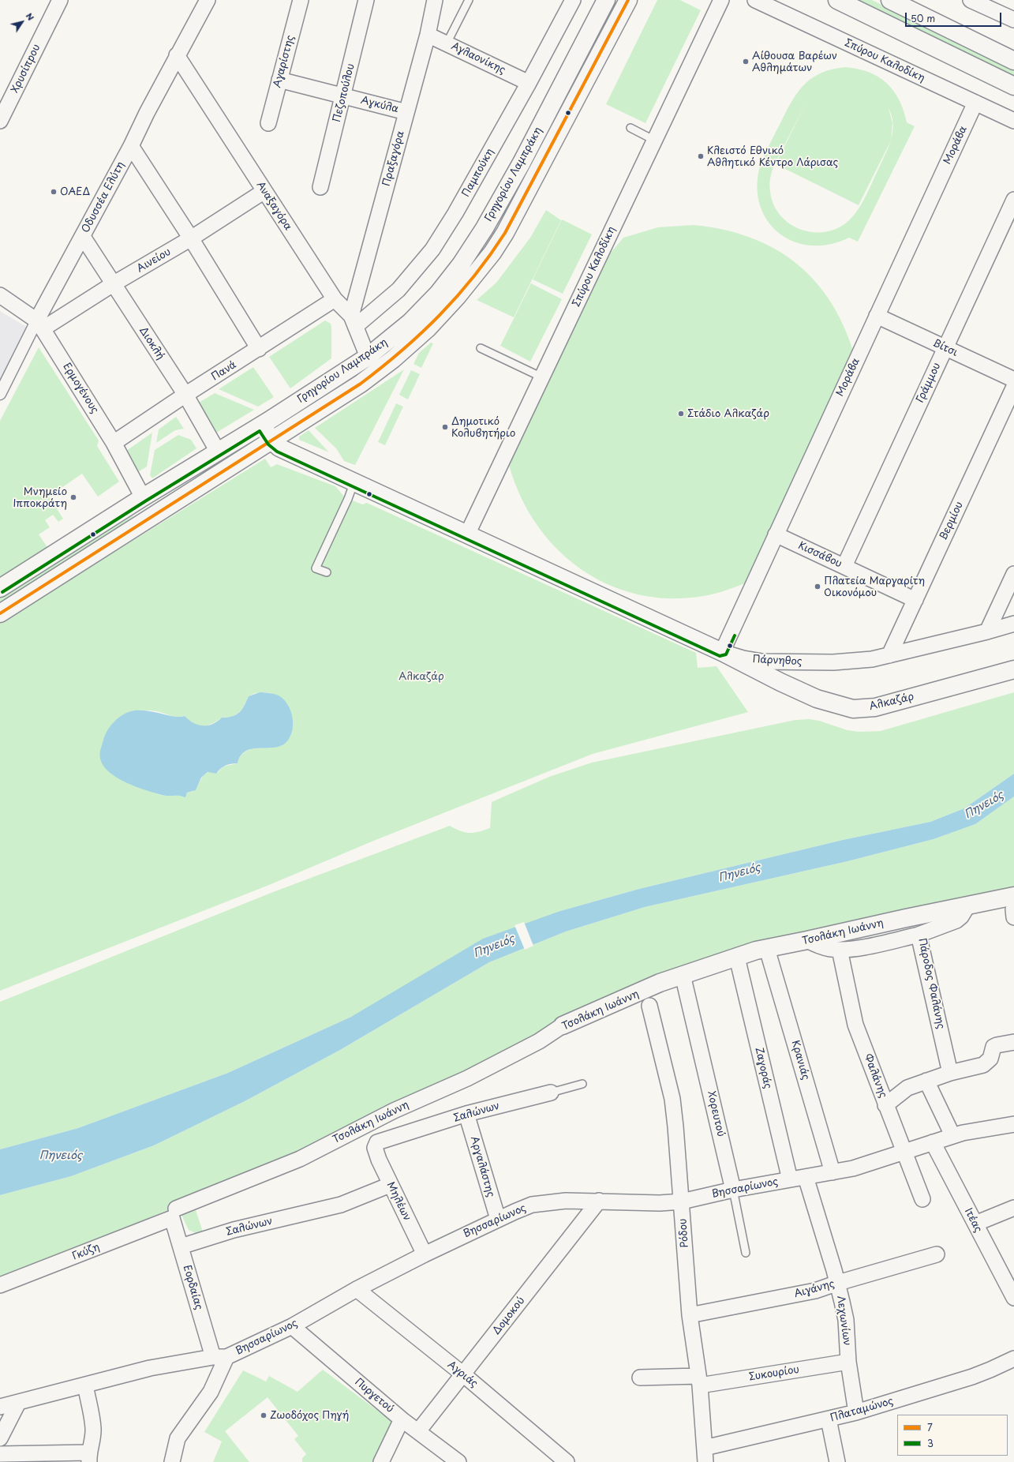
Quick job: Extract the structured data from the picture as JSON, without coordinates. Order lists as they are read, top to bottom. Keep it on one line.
{"streets":{"main road":["Γρηγορίου Λαμπράκη","Πάρνηθος","Αλκαζάρ","Τσολάκη Ιωάννη"],"street":["Αγλαονίκης","Σπύρου Καλοδίκη","Αγαρίστης","Χρυσίπpου","Πεζοπούλου","Αγκύλα","Μοράβα","Πραξαγόρα","Παμπούκη","Οδυσσέα Ελύτη","Αναξαγόρα","Αινείου","Διοκλή","Βίτσι","Πανά","Γράμμου","Ερμογένους","Βερμίου","Κισσάβου","Πάροδος Φαλάνης","Κρανιάς","Ζαγοράς","Φαλάνης","Σαλώνων","Χορευτού","Αργαλάστης","Βησσαρίωνος","Μηλέων","Ιτέας","Ρόδου","Γκύζη","Εορδαίας","Αιγάνης","Δομοκού","Λεχωνίων","Συκουρίου","Αγριάς","Πυργετού","Πλαταμώνος"]},"crossings":[["Αγλαονίκης","Πραξαγόρα"],["Αγλαονίκης","Παμπούκη"],["Σπύρου Καλοδίκη","Μοράβα"],["Σπύρου Καλοδίκη","Πάρνηθος"],["Αγαρίστης","Αγκύλα"],["Πεζοπούλου","Αγκύλα"],["Αγκύλα","Πραξαγόρα"],["Μοράβα","Βίτσι"],["Μοράβα","Κισσάβου"],["Μοράβα","Πάρνηθος"],["Μοράβα","Αλκαζάρ"],["Πραξαγόρα","Παμπούκη"],["Πραξαγόρα","Αναξαγόρα"],["Παμπούκη","Αναξαγόρα"],["Γρηγορίου Λαμπράκη","Αναξαγόρα"],["Γρηγορίου Λαμπράκη","Διοκλή"],["Γρηγορίου Λαμπράκη","Ερμογένους"],["Γρηγορίου Λαμπράκη","Πάρνηθος"],["Οδυσσέα Ελύτη","Αναξαγόρα"],["Οδυσσέα Ελύτη","Αινείου"],["Οδυσσέα Ελύτη","Διοκλή"],["Οδυσσέα Ελύτη","Ερμογένους"],["Αναξαγόρα","Αινείου"],["Αναξαγόρα","Πανά"],["Αινείου","Διοκλή"],["Αινείου","Ερμογένους"],["Διοκλή","Πανά"],["Βίτσι","Γράμμου"],["Πανά","Ερμογένους"],["Γράμμου","Κισσάβου"],["Βερμίου","Κισσάβου"],["Βερμίου","Πάρνηθος"],["Πάρνηθος","Αλκαζάρ"],["Τσολάκη Ιωάννη","Πάροδος Φαλάνης"],["Τσολάκη Ιωάννη","Κρανιάς"],["Τσολάκη Ιωάννη","Ζαγοράς"],["Τσολάκη Ιωάννη","Χορευτού"],["Τσολάκη Ιωάννη","Γκύζη"],["Τσολάκη Ιωάννη","Εορδαίας"],["Κρανιάς","Βησσαρίωνος"],["Ζαγοράς","Βησσαρίωνος"],["Φαλάνης","Βησσαρίωνος"],["Σαλώνων","Αργαλάστης"],["Σαλώνων","Μηλέων"],["Σαλώνων","Εορδαίας"],["Χορευτού","Βησσαρίωνος"],["Αργαλάστης","Βησσαρίωνος"],["Βησσαρίωνος","Μηλέων"],["Βησσαρίωνος","Ιτέας"],["Βησσαρίωνος","Ρόδου"],["Βησσαρίωνος","Εορδαίας"],["Βησσαρίωνος","Δομοκού"],["Βησσαρίωνος","Λεχωνίων"],["Βησσαρίωνος","Αγριάς"],["Βησσαρίωνος","Πυργετού"],["Ρόδου","Αιγάνης"],["Ρόδου","Συκουρίου"],["Ρόδου","Πλαταμώνος"],["Γκύζη","Εορδαίας"],["Αιγάνης","Λεχωνίων"],["Δομοκού","Αγριάς"],["Δομοκού","Πυργετού"],["Λεχωνίων","Συκουρίου"],["Λεχωνίων","Πλαταμώνος"]],"water":["Πηνειός"],"parks":["Αλκαζάρ"],"places":["Αίθουσα Βαρέων Αθλημάτων","Κλειστό Εθνικό Αθλητικό Κέντρο Λάρισας","ΟΑΕΔ","Στάδιο Αλκαζάρ","Δημοτικό Κολυβητήριο","Μνημείο Ιπποκράτη","Πλατεία Μαργαρίτη Οικονόμου","Ζωοδόχος Πηγή"],"lines":["transit line 7","transit line 3"],"legend":["7","3"],"scale_bar":"50 m","north":"top right"}
